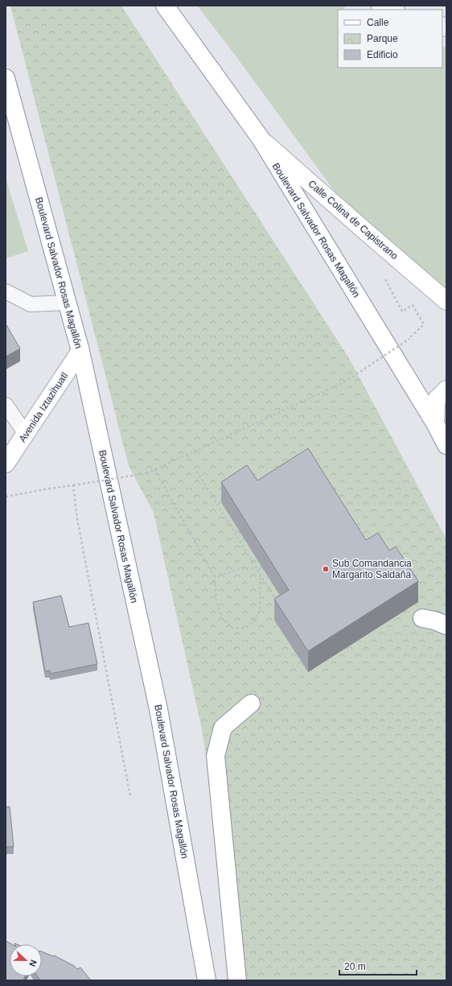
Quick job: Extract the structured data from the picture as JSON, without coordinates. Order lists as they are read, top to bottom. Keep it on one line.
{"streets":{"main road":["Calle Colina de Capistrano","Boulevard Salvador Rosas Magallón","Avenida Iztazihuatl"]},"crossings":[["Calle Colina de Capistrano","Boulevard Salvador Rosas Magallón"],["Boulevard Salvador Rosas Magallón","Avenida Iztazihuatl"]],"places":["Sub Comandancia Margarito Saldaña"],"legend":["Calle","Parque","Edificio"],"scale_bar":"20 m","north":"right"}
